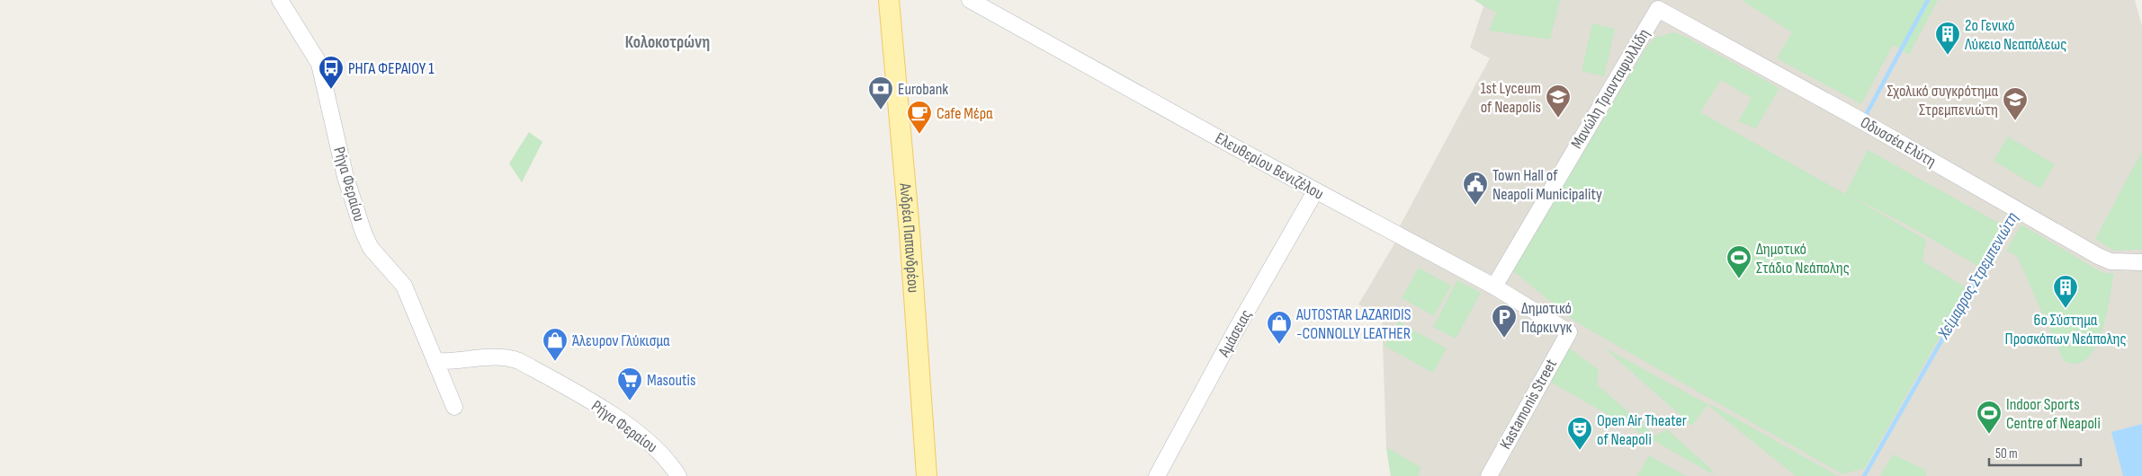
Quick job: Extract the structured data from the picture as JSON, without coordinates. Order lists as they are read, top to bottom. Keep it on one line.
{"streets":{"main road":["Ανδρέα Παπανδρέου"],"street":["Μανώλη Τριανταφυλλίδη","Οδυσσέα Ελύτη","Ελευθερίου Βενιζέλου","Ρήγα Φεραίου","Αμάσειας","Kastamonis Street"]},"crossings":[["Μανώλη Τριανταφυλλίδη","Οδυσσέα Ελύτη"],["Μανώλη Τριανταφυλλίδη","Ελευθερίου Βενιζέλου"],["Ελευθερίου Βενιζέλου","Αμάσειας"],["Ελευθερίου Βενιζέλου","Kastamonis Street"]],"districts":["Κολοκοτρώνη"],"water":["Χείμαρρος Στρεμπενιώτη"],"places":{"building":["2ο Γενικό Λύκειο Νεαπόλεως","6ο Σύστημα Προσκόπων Νεάπολης"],"bus stop":["ΡΗΓΑ ΦΕΡΑΙΟΥ 1"],"bank":["Eurobank"],"school or university":["1st Lyceum of Neapolis","Σχολικό συγκρότημα Στρεμπενιώτη"],"cafe":["Cafe Μέρα"],"public building":["Town Hall of Neapoli Municipality"],"sports":["Δημοτικό Στάδιο Νεάπολης","Indoor Sports Centre of Neapoli"],"parking":["Δημοτικό Πάρκινγκ"],"shop":["AUTOSTAR LAZARIDIS -CONNOLLY LEATHER","Άλευρον Γλύκισμα"],"supermarket":["Masoutis"],"theatre":["Open Air Theater of Neapoli"]},"scale_bar":"50 m"}
